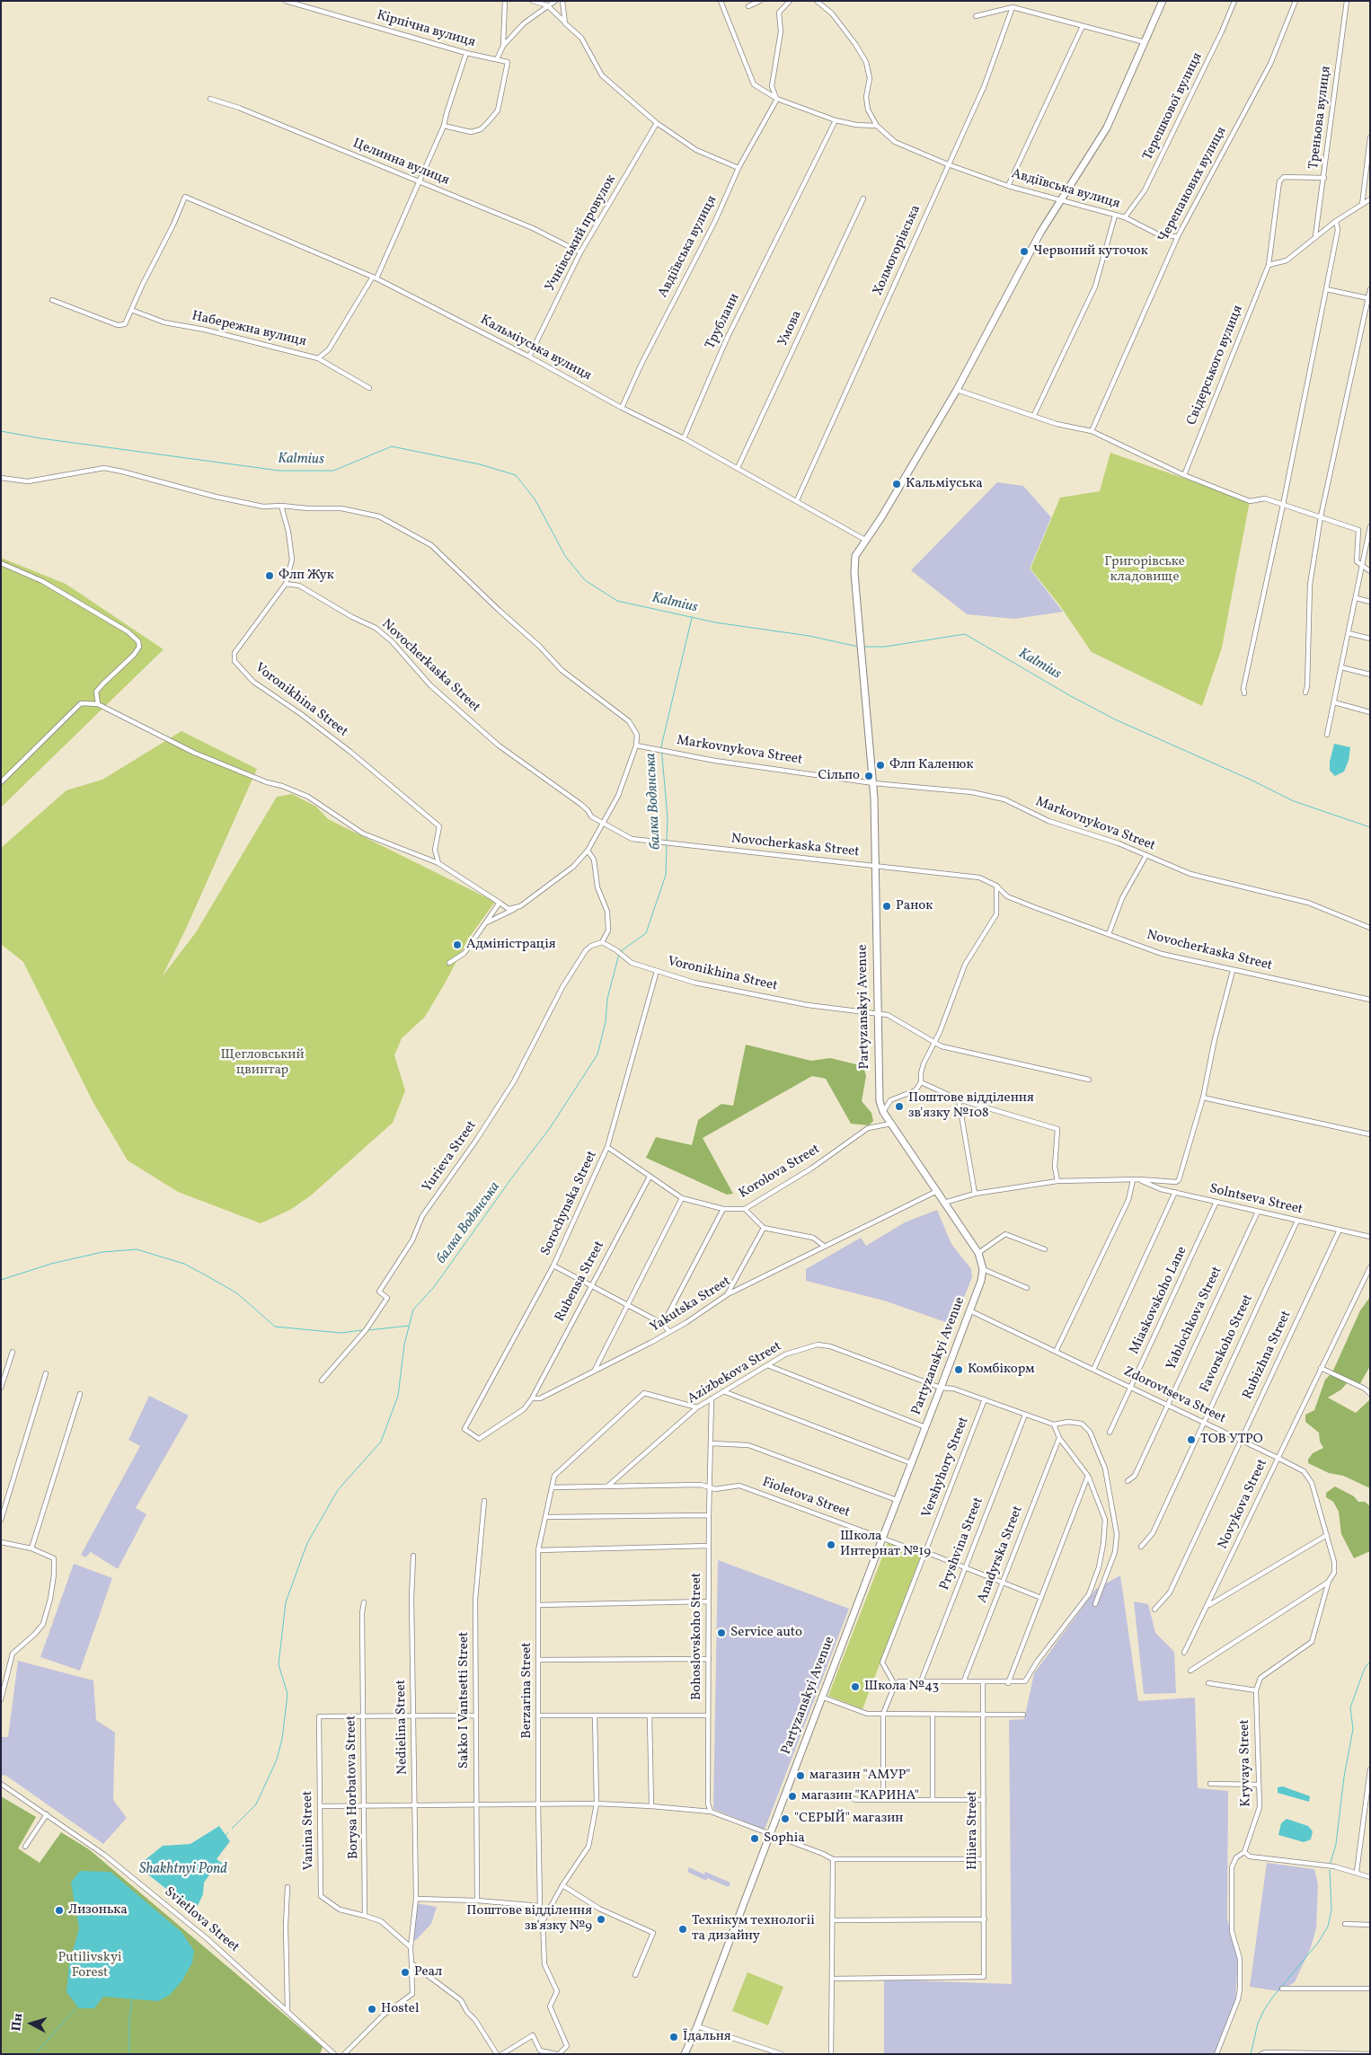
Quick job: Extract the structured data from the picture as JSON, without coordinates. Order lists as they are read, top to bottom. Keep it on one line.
{"streets":{"street":["Кiрпiчна вулиця","Терешкової вулиця","Треньова вулиця","Целинна вулиця","Черепанових вулиця","Авдіївська вулиця","Учнівський провулок","Холмогорівська","Трублани","Умова","Набережна вулиця","Кальміуська вулиця","Свiдерського вулиця","Novocherkaska Street","Voronikhina Street","Markovnykova Street","Partyzanskyi Avenue","Yurieva Street","Korolova Street","Solntseva Street","Sorochynska Street","Rubensa Street","Miaskovskoho Lane","Yakutska Street","Yablochkova Street","Favorskoho Street","Rubizhna Street","Azizbekova Street","Zdorovtseva Street","Vershyhory Street","Fioletova Street","Novykova Street","Pryshvina Street","Anadyrska Street","Bohoslovskoho Street","Berzarina Street","Sakko I Vantsetti Street","Nedielina Street","Kryvaya Street","Borysa Horbatova Street","Vanina Street","Hliiera Street","Svietlova Street"]},"crossings":[["Кiрпiчна вулиця","Набережна вулиця"],["Терешкової вулиця","Авдіївська вулиця"],["Треньова вулиця","Свiдерського вулиця"],["Целинна вулиця","Учнівський провулок"],["Целинна вулиця","Набережна вулиця"],["Черепанових вулиця","Авдіївська вулиця"],["Авдіївська вулиця","Холмогорівська"],["Авдіївська вулиця","Кальміуська вулиця"],["Авдіївська вулиця","Partyzanskyi Avenue"],["Учнівський провулок","Кальміуська вулиця"],["Холмогорівська","Кальміуська вулиця"],["Трублани","Кальміуська вулиця"],["Умова","Кальміуська вулиця"],["Набережна вулиця","Кальміуська вулиця"],["Кальміуська вулиця","Partyzanskyi Avenue"],["Novocherkaska Street","Voronikhina Street"],["Novocherkaska Street","Partyzanskyi Avenue"],["Voronikhina Street","Partyzanskyi Avenue"],["Voronikhina Street","Yurieva Street"],["Voronikhina Street","Sorochynska Street"],["Markovnykova Street","Partyzanskyi Avenue"],["Partyzanskyi Avenue","Korolova Street"],["Partyzanskyi Avenue","Yakutska Street"],["Partyzanskyi Avenue","Azizbekova Street"],["Partyzanskyi Avenue","Zdorovtseva Street"],["Partyzanskyi Avenue","Fioletova Street"],["Korolova Street","Sorochynska Street"],["Korolova Street","Rubensa Street"],["Solntseva Street","Miaskovskoho Lane"],["Solntseva Street","Yablochkova Street"],["Solntseva Street","Favorskoho Street"],["Solntseva Street","Rubizhna Street"],["Sorochynska Street","Yakutska Street"],["Rubensa Street","Yakutska Street"],["Miaskovskoho Lane","Zdorovtseva Street"],["Yablochkova Street","Zdorovtseva Street"],["Favorskoho Street","Zdorovtseva Street"],["Rubizhna Street","Zdorovtseva Street"],["Azizbekova Street","Vershyhory Street"],["Azizbekova Street","Fioletova Street"],["Azizbekova Street","Pryshvina Street"],["Azizbekova Street","Bohoslovskoho Street"],["Azizbekova Street","Berzarina Street"],["Zdorovtseva Street","Novykova Street"],["Zdorovtseva Street","Kryvaya Street"],["Vershyhory Street","Fioletova Street"],["Fioletova Street","Pryshvina Street"],["Fioletova Street","Anadyrska Street"],["Fioletova Street","Bohoslovskoho Street"],["Fioletova Street","Berzarina Street"],["Borysa Horbatova Street","Vanina Street"]],"water":["Kalmius","балка Водянська","Shakhtnyi Pond"],"parks":["Григорівське кладовище","Щегловський цвинтар","Putilivskyi Forest"],"places":["Червоний куточок","Кальміуська","Флп Жук","Флп Каленюк","Сільпо","Ранок","Адміністрація","Поштове відділення зв'язку №108","Комбікорм","ТОВ УТРО","Школа Интернат №19","Service auto","Школа №43","магазин \"АМУР\"","магазин \"КАРИНА\"","\"СЕРЫЙ\" магазин","Sophia","Лизонька","Поштове відділення зв'язку №9","Технікум технологіі та дизайну","Реал","Hostel","Їдальня"],"north":"left"}
